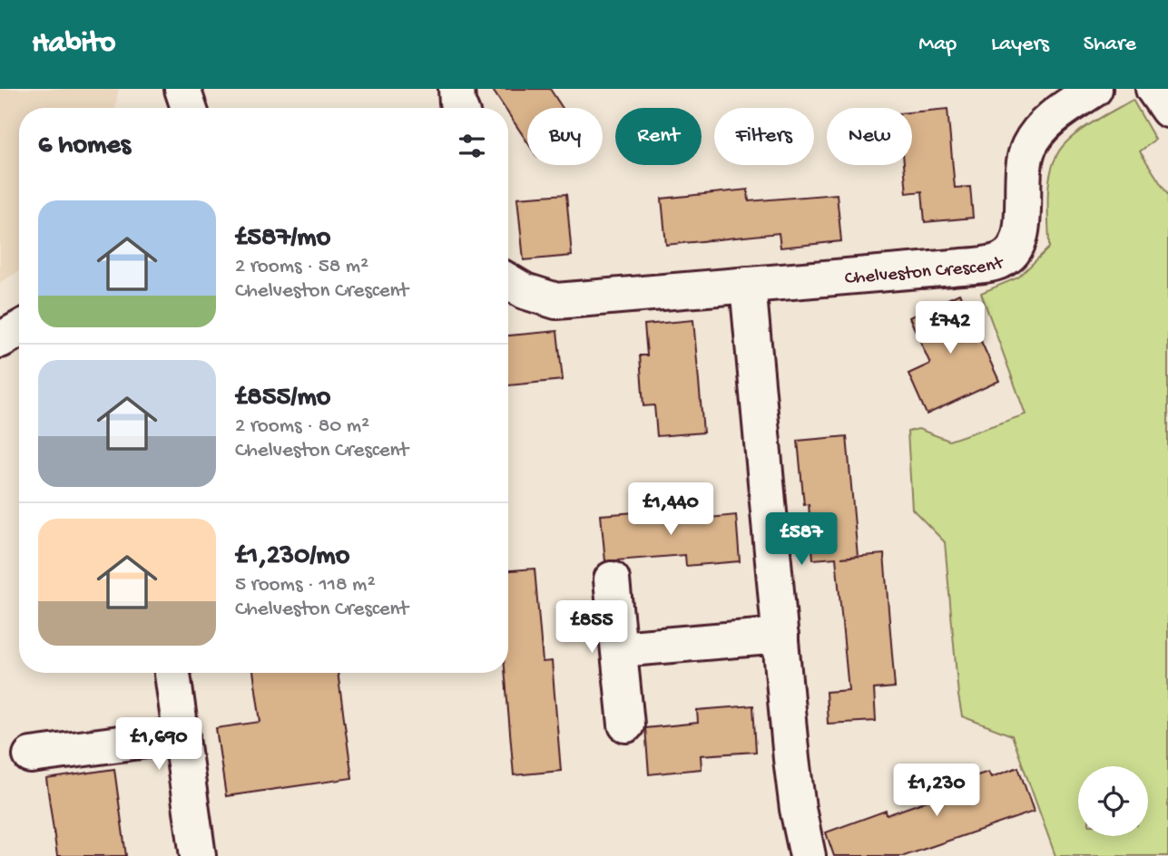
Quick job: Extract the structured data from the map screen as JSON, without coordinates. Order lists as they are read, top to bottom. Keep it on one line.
{"streets":{"street":["Chelveston Crescent"]},"page":{"header":"Habito","nav":["Map","Layers","Share"],"chip":["Buy","Rent","Filters","New"],"heading":"6 homes","list":[{"name":"£587/mo","note":"2 rooms · 58 m² · Chelveston Crescent"},{"name":"£855/mo","note":"2 rooms · 80 m² · Chelveston Crescent"},{"name":"£1,230/mo","note":"5 rooms · 118 m² · Chelveston Crescent"}],"price":["£742","£1,440","£587","£855","£1,690","£1,230"]}}
